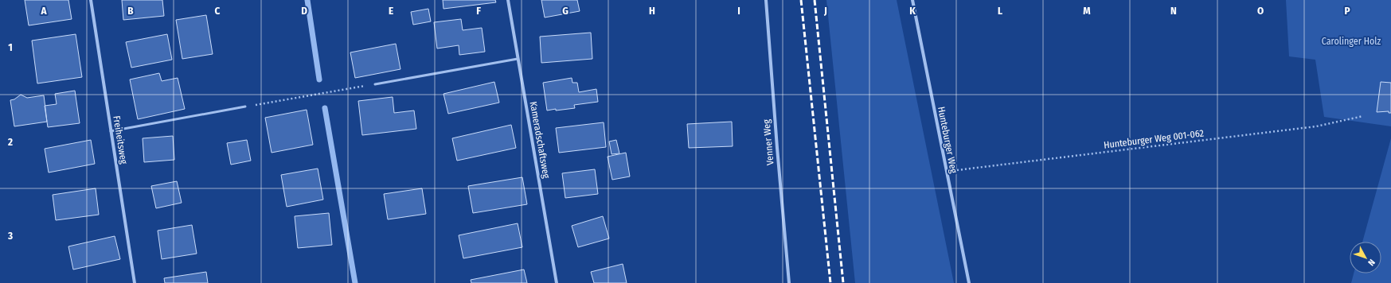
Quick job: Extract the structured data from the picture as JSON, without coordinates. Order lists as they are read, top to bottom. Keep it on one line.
{"streets":{"street":["Freiheitsweg","Kameradschaftsweg","Hunteburger Weg","Venner Weg"],"path":["Hunteburger Weg 001-062"]},"crossings":[["Hunteburger Weg 001-062","Hunteburger Weg"]],"parks":["Carolinger Holz"],"north":"bottom right","grid":{"columns":["A","B","C","D","E","F","G","H","I","J","K","L","M","N","O","P"],"rows":["1","2","3"]}}
